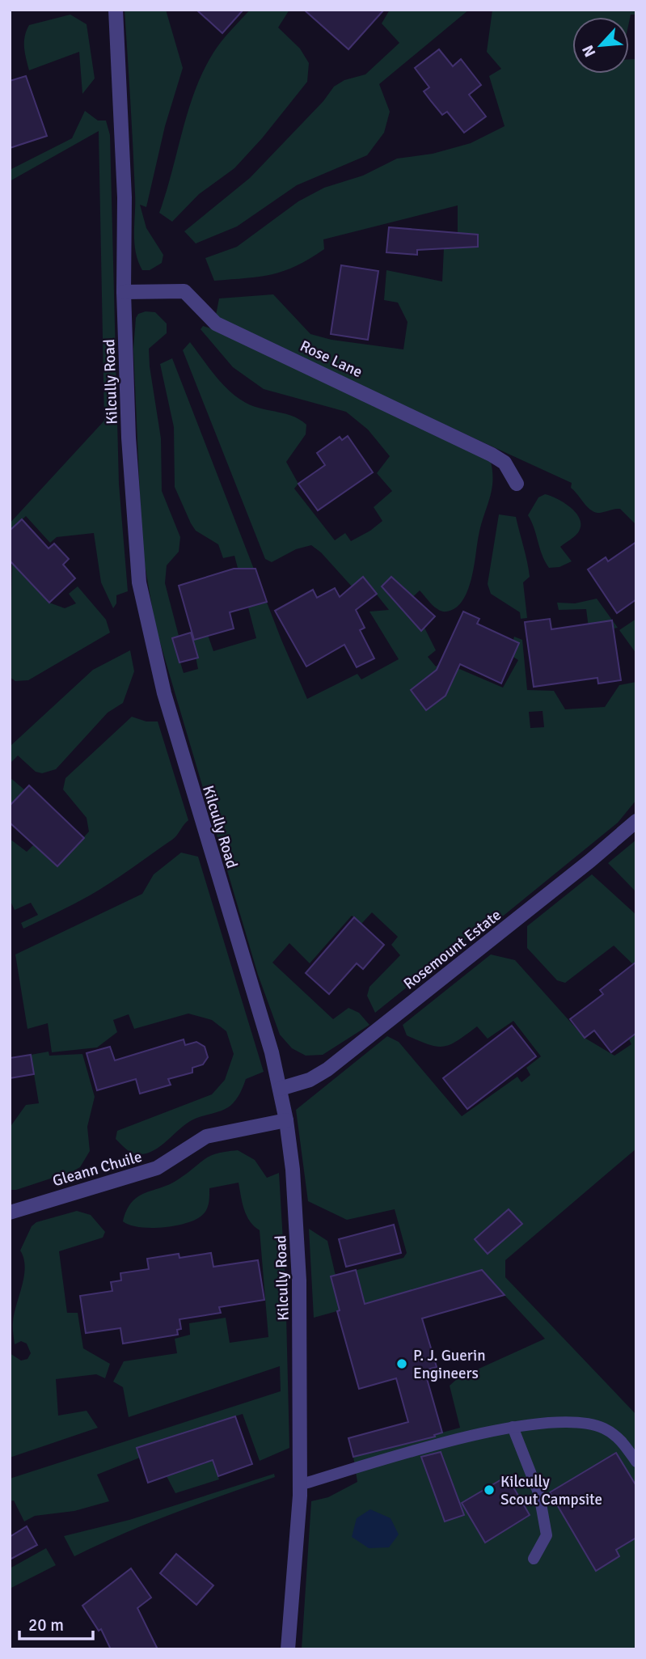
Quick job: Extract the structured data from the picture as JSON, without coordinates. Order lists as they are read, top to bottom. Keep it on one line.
{"streets":{"street":["Rose Lane","Kilcully Road","Rosemount Estate","Gleann Chuile"]},"crossings":[["Rose Lane","Kilcully Road"],["Kilcully Road","Rosemount Estate"],["Kilcully Road","Gleann Chuile"]],"places":["P. J. Guerin Engineers","Kilcully Scout Campsite"],"scale_bar":"20 m","north":"bottom left"}
